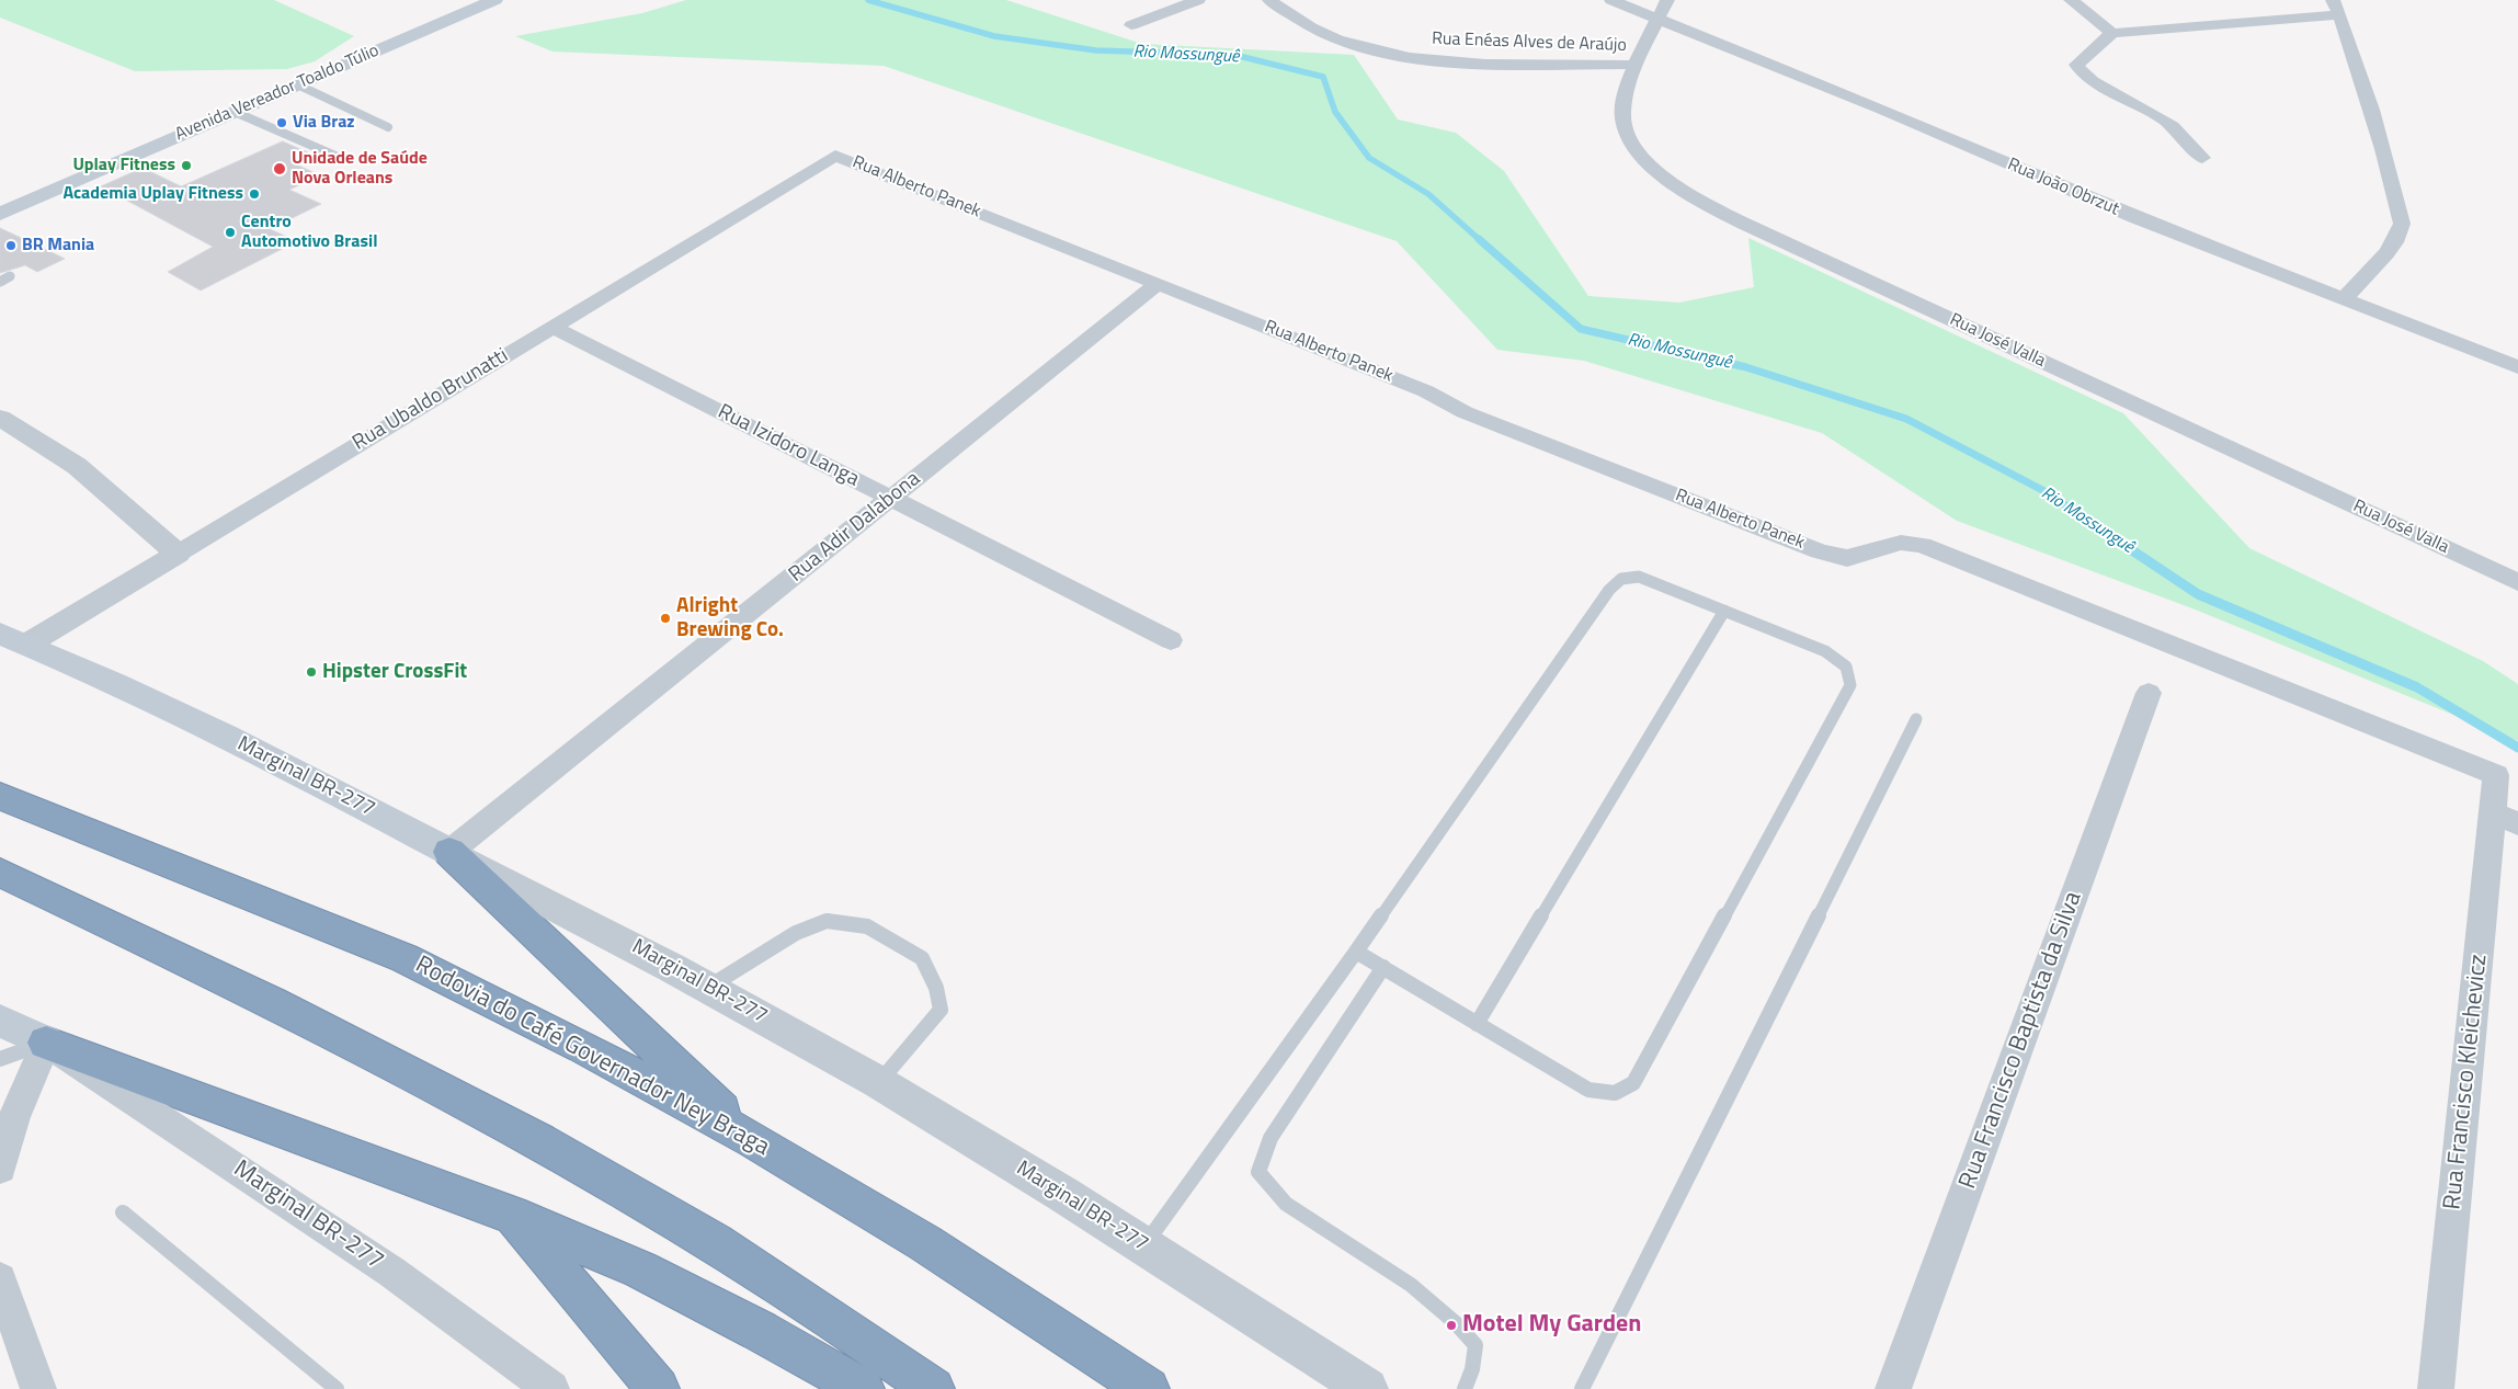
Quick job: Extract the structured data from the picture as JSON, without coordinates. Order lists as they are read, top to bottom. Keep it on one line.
{"streets":{"highway":["Rodovia do Café Governador Ney Braga"],"main road":["Avenida Vereador Toaldo Túlio","Marginal BR-277"],"street":["Rua Enéas Alves de Araújo","Rua Alberto Panek","Rua João Obrzut","Rua José Valla","Rua Ubaldo Brunatti","Rua Izidoro Langa","Rua Adir Dalabona","Rua Francisco Baptista da Silva","Rua Francisco Kleichevicz"]},"crossings":[["Rua Enéas Alves de Araújo","Rua José Valla"],["Rua Alberto Panek","Rua Ubaldo Brunatti"],["Rua Alberto Panek","Rua Adir Dalabona"],["Rua Alberto Panek","Rua Francisco Kleichevicz"],["Rua João Obrzut","Rua José Valla"],["Rua Ubaldo Brunatti","Rua Izidoro Langa"],["Rua Ubaldo Brunatti","Marginal BR-277"],["Rua Izidoro Langa","Rua Adir Dalabona"],["Rua Adir Dalabona","Marginal BR-277"]],"water":["Rio Mossunguê"],"places":["Via Braz","Uplay Fitness","Unidade de Saúde Nova Orleans","Academia Uplay Fitness","Centro Automotivo Brasil","BR Mania","Alright Brewing Co.","Hipster CrossFit","Motel My Garden"]}
